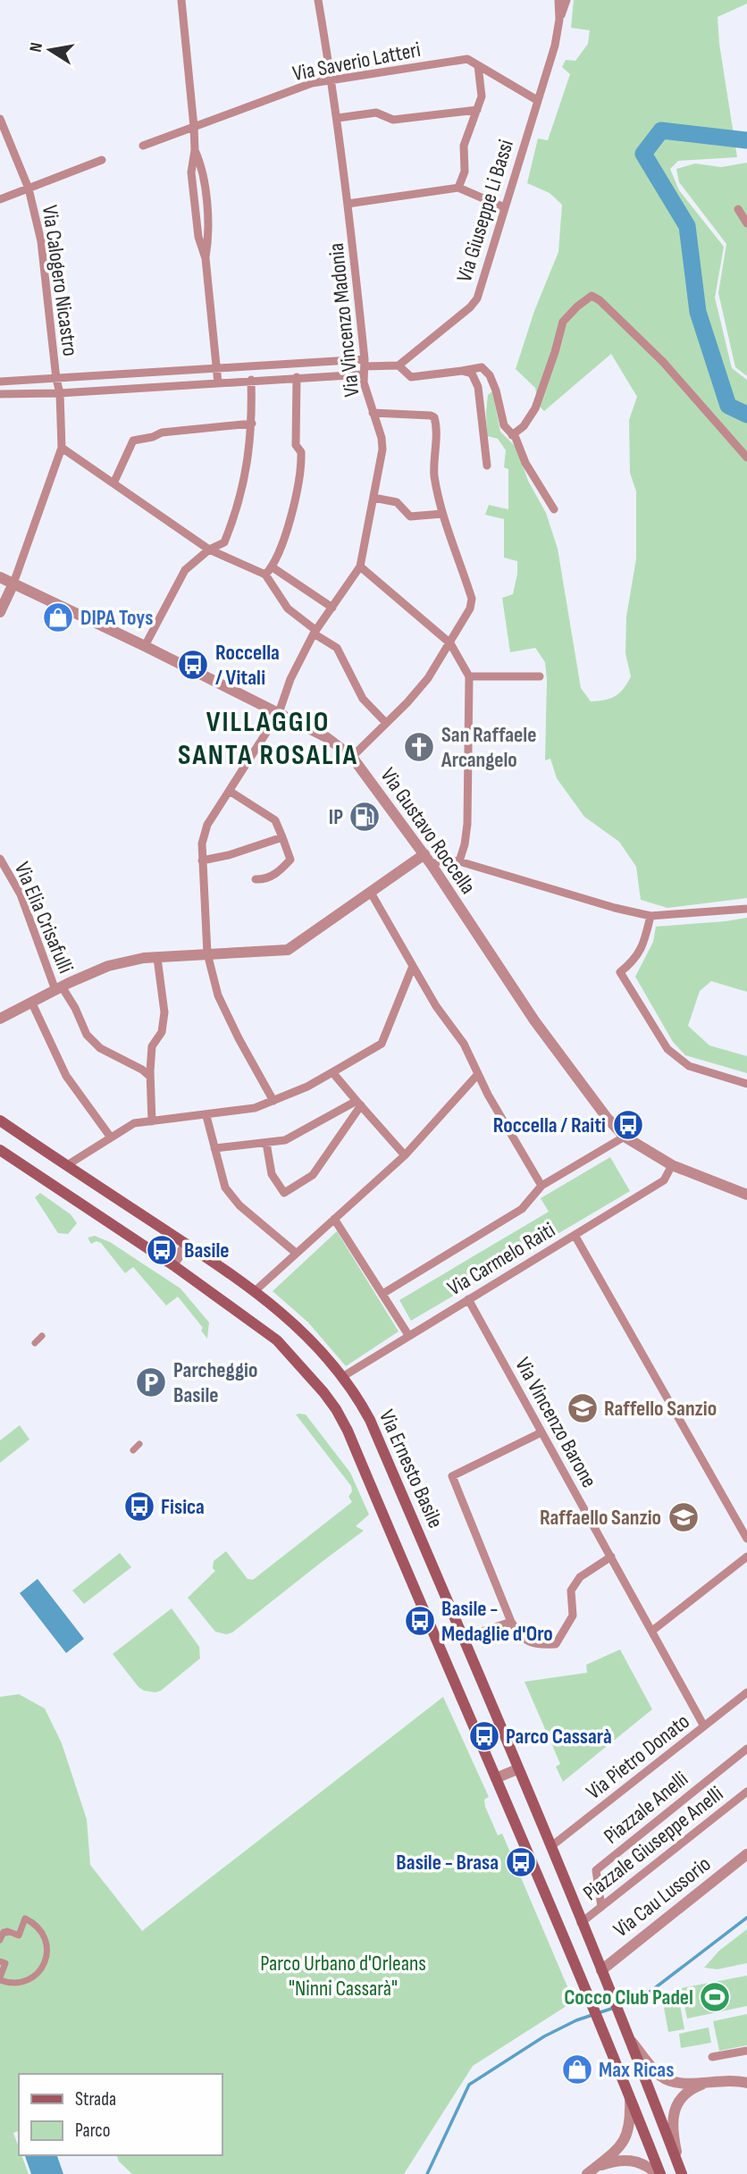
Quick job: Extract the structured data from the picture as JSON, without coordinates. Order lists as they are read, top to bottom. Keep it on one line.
{"streets":{"main road":["Via Ernesto Basile"],"street":["Via Saverio Latteri","Via Giuseppe Li Bassi","Via Calogero Nicastro","Via Vincenzo Madonia","Via Gustavo Roccella","Via Elia Crisafulli","Via Carmelo Raiti","Via Vincenzo Barone","Via Pietro Donato","Piazzale Anelli","Piazzale Giuseppe Anelli","Via Cau Lussorio"]},"crossings":[["Via Saverio Latteri","Via Giuseppe Li Bassi"],["Via Saverio Latteri","Via Vincenzo Madonia"],["Via Vincenzo Madonia","Via Gustavo Roccella"],["Via Gustavo Roccella","Via Carmelo Raiti"],["Via Carmelo Raiti","Via Vincenzo Barone"],["Via Carmelo Raiti","Via Ernesto Basile"],["Via Vincenzo Barone","Via Pietro Donato"],["Via Ernesto Basile","Via Pietro Donato"],["Via Ernesto Basile","Piazzale Giuseppe Anelli"],["Via Ernesto Basile","Via Cau Lussorio"],["Piazzale Anelli","Piazzale Giuseppe Anelli"]],"districts":["VILLAGGIO SANTA ROSALIA"],"parks":["Parco Urbano d'Orleans \"Ninni Cassarà\""],"places":{"shop":["DIPA Toys","Max Ricas"],"bus stop":["Roccella / Vitali","Roccella / Raiti","Basile","Fisica","Basile - Medaglie d'Oro","Parco Cassarà","Basile - Brasa"],"church":["San Raffaele Arcangelo"],"fuel station":["IP"],"parking":["Parcheggio Basile"],"school or university":["Raffello Sanzio","Raffaello Sanzio"],"sports":["Cocco Club Padel"]},"legend":["Strada","Parco"],"north":"left"}
